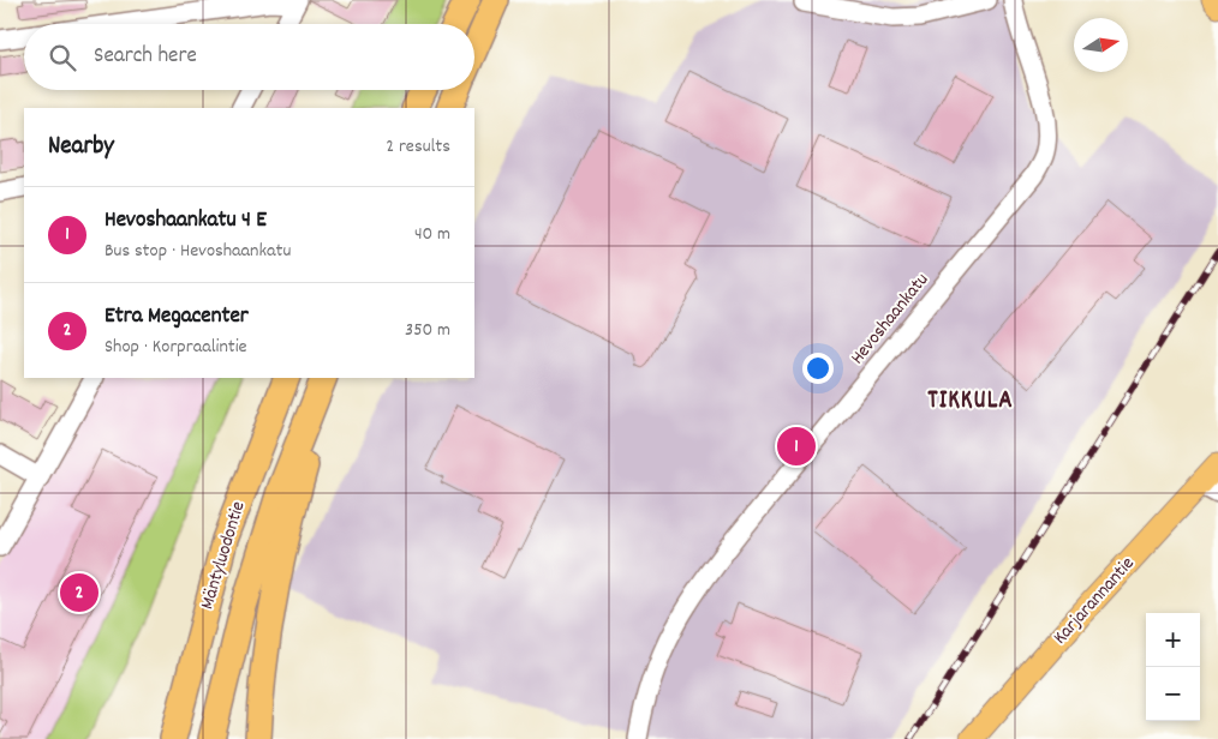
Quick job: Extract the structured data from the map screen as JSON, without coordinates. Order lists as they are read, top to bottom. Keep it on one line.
{"streets":{"highway":["Mäntyluodontie"],"main road":["Karjarannantie"],"street":["Hevoshaankatu"]},"districts":["TIKKULA"],"north":"right","page":{"search":"Search here","heading":["Nearby","2 results"],"list":[{"mark":"1","name":"Hevoshaankatu 4 E","note":"Bus stop · Hevoshaankatu","value":"40 m"},{"mark":"2","name":"Etra Megacenter","note":"Shop · Korpraalintie","value":"350 m"}],"pins":["1","2"],"map_buttons":["+","−"]}}
